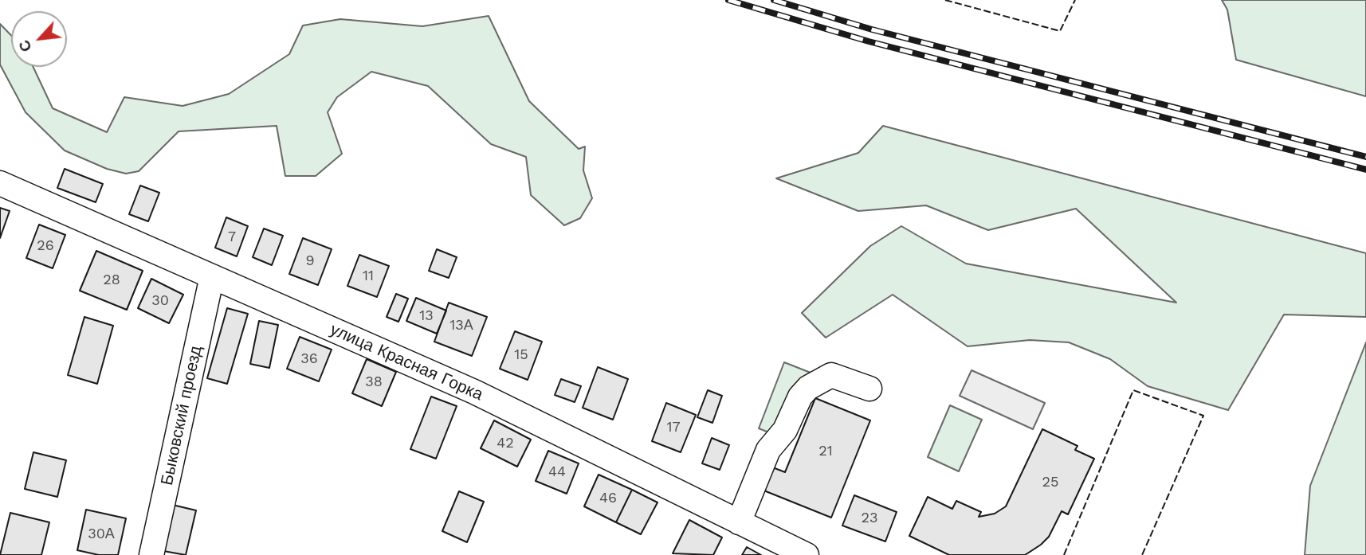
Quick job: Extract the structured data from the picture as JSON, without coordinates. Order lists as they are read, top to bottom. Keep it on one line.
{"streets":{"street":["улица Красная Горка","Быковский проезд"]},"crossings":[["улица Красная Горка","Быковский проезд"]],"house_numbers":["7","26","9","11","28","30","13","13А","15","36","38","17","42","21","44","25","46","23","30А"],"north":"bottom left"}
